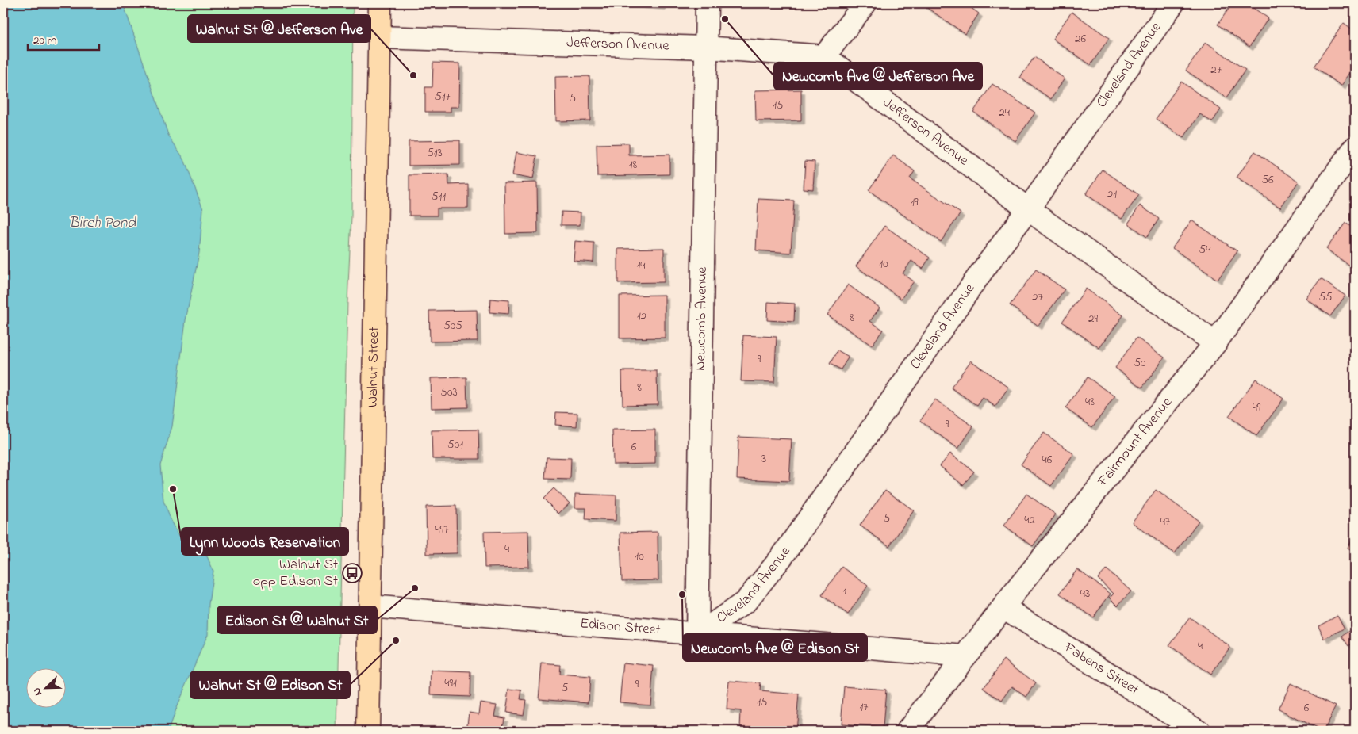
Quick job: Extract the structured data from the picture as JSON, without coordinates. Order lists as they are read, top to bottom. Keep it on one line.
{"streets":{"main road":["Walnut Street"],"street":["Jefferson Avenue","Cleveland Avenue","Newcomb Avenue","Fairmount Avenue","Edison Street","Fabens Street"]},"crossings":[["Jefferson Avenue","Cleveland Avenue"],["Jefferson Avenue","Newcomb Avenue"],["Jefferson Avenue","Walnut Street"],["Jefferson Avenue","Fairmount Avenue"],["Cleveland Avenue","Newcomb Avenue"],["Cleveland Avenue","Edison Street"],["Newcomb Avenue","Edison Street"],["Walnut Street","Edison Street"],["Fairmount Avenue","Edison Street"],["Fairmount Avenue","Fabens Street"]],"water":["Birch Pond"],"places":{"other":["Newcomb Ave @ Jefferson Ave","Walnut St @ Jefferson Ave","Lynn Woods Reservation","Edison St @ Walnut St","Newcomb Ave @ Edison St","Walnut St @ Edison St"],"bus stop":["Walnut St opp Edison St"]},"house_numbers":["26","27","517","5","15","24","513","18","56","21","511","19","54","10","14","27","55","12","8","29","505","9","50","8","503","48","49","9","501","6","3","46","5","42","47","497","4","10","1","43","4","491","9","5","15","17","6"],"scale_bar":"20 m","north":"bottom left"}
